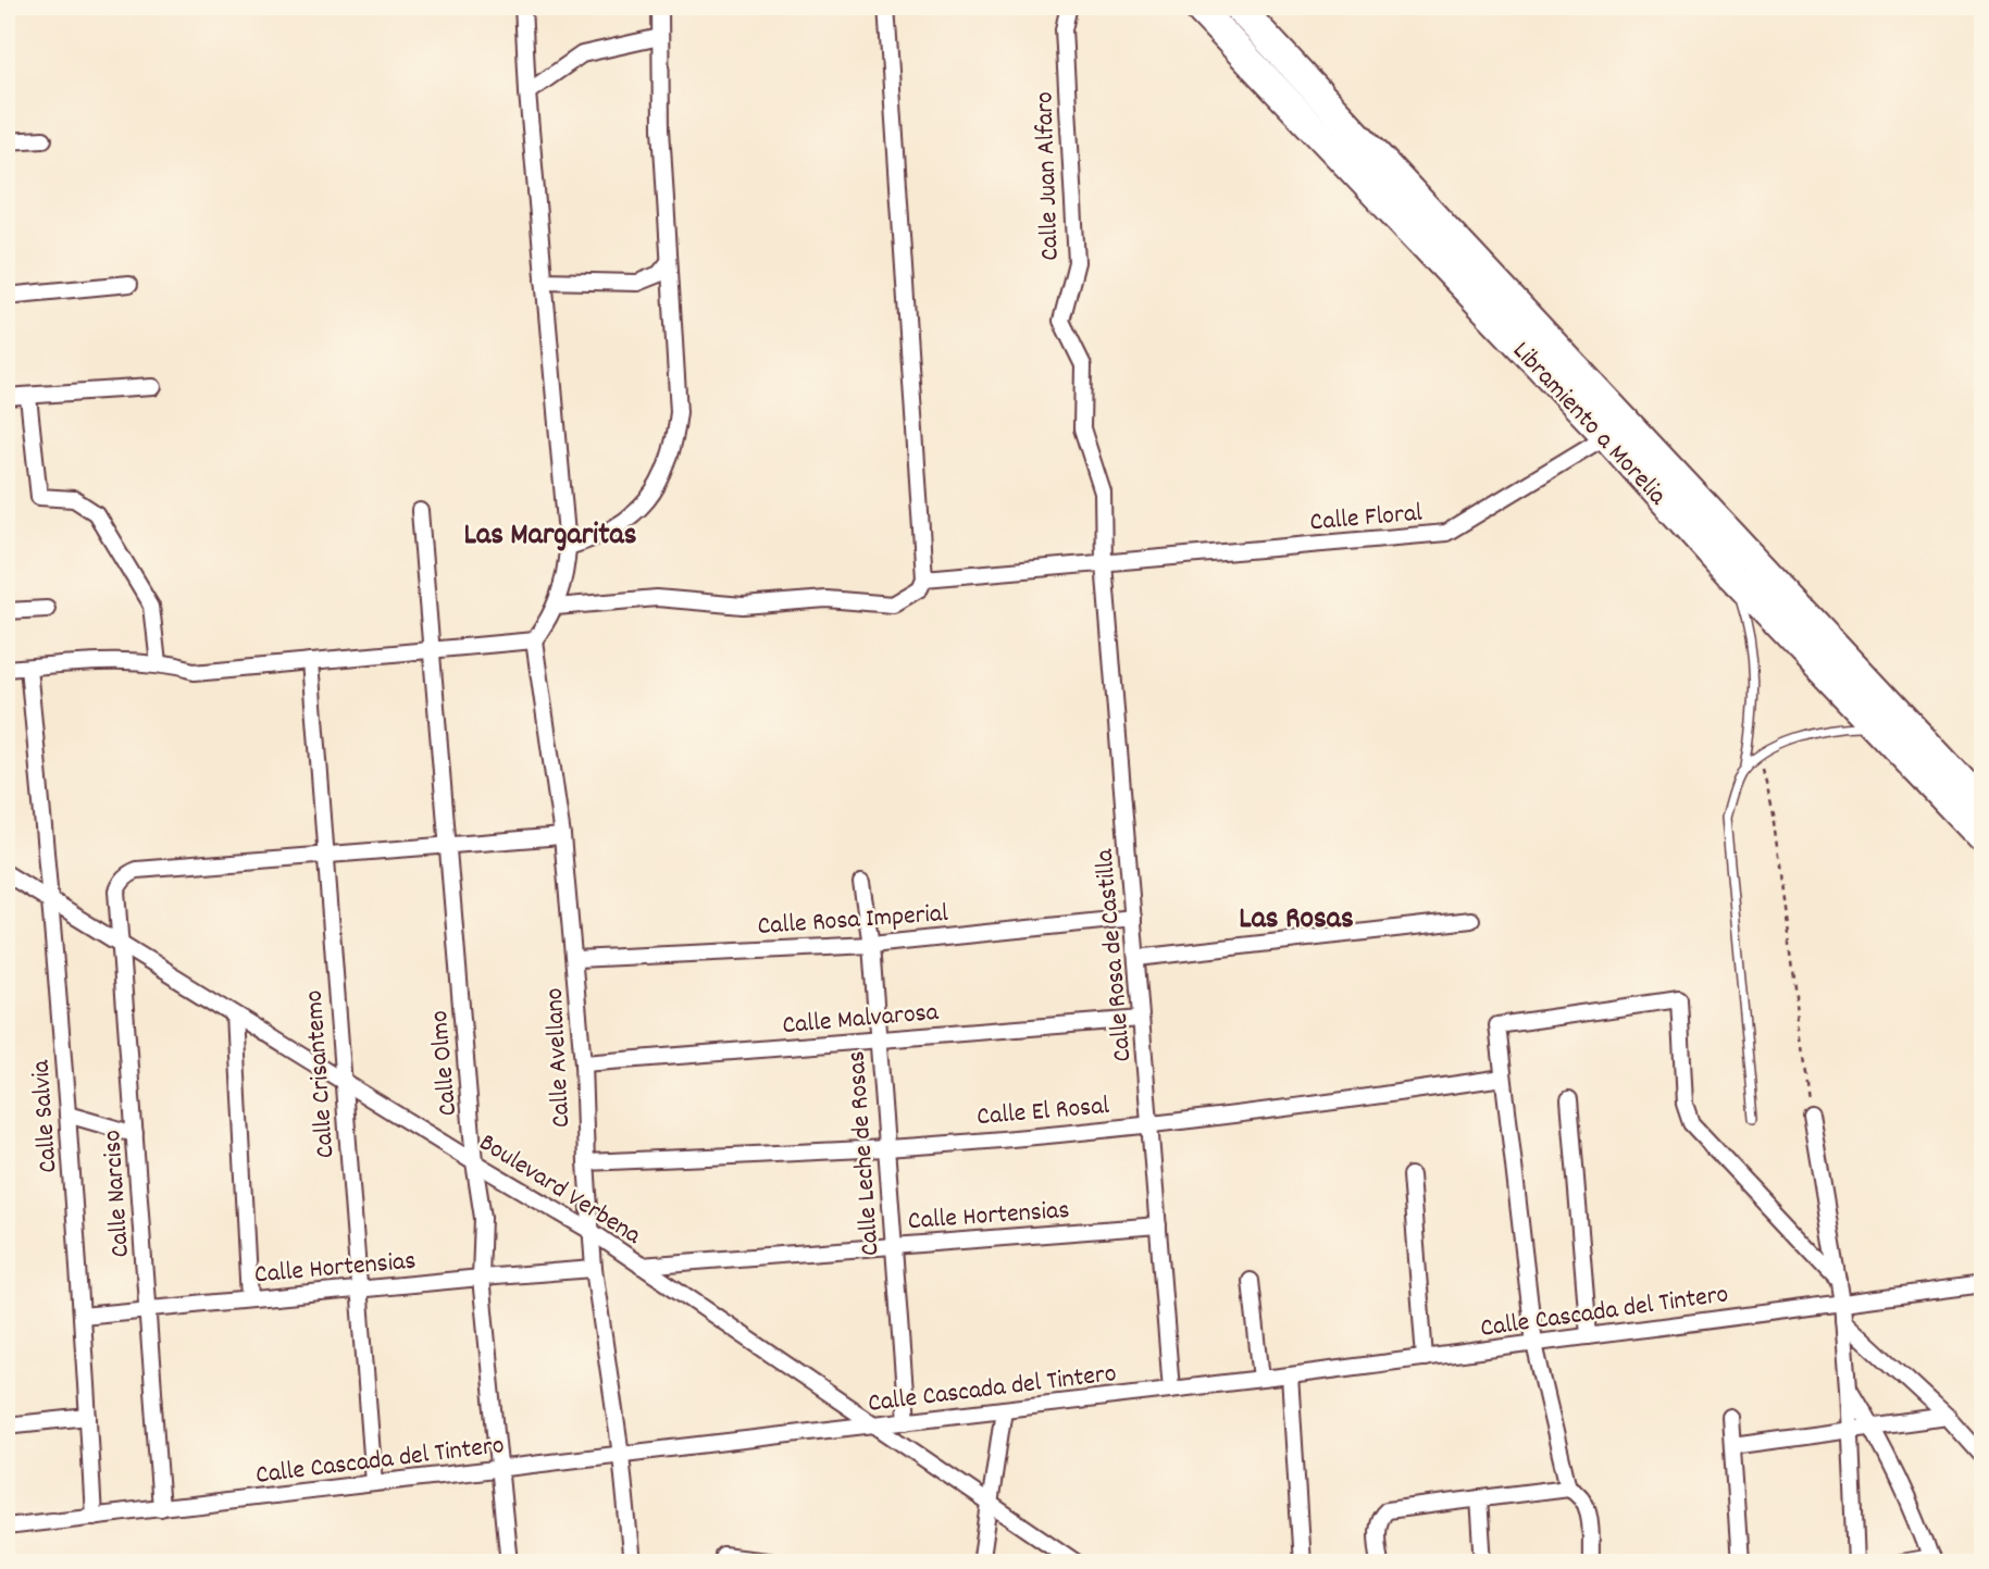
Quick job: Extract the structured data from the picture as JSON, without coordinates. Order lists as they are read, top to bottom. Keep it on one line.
{"streets":{"highway":["Libramiento a Morelia"],"street":["Calle Juan Alfaro","Calle Floral","Calle Rosa Imperial","Calle Rosa de Castilla","Calle Malvarosa","Calle Avellano","Calle Olmo","Calle Crisantemo","Calle El Rosal","Calle Salvia","Calle Leche de Rosas","Boulevard Verbena","Calle Narciso","Calle Hortensias","Calle Cascada del Tintero"]},"crossings":[["Calle Juan Alfaro","Calle Floral"],["Calle Juan Alfaro","Calle Rosa de Castilla"],["Libramiento a Morelia","Calle Floral"],["Calle Floral","Calle Rosa de Castilla"],["Calle Rosa Imperial","Calle Rosa de Castilla"],["Calle Rosa Imperial","Calle Avellano"],["Calle Rosa Imperial","Calle Leche de Rosas"],["Calle Rosa de Castilla","Calle Malvarosa"],["Calle Rosa de Castilla","Calle El Rosal"],["Calle Rosa de Castilla","Calle Hortensias"],["Calle Rosa de Castilla","Calle Cascada del Tintero"],["Calle Malvarosa","Calle Avellano"],["Calle Malvarosa","Calle Leche de Rosas"],["Calle Avellano","Calle El Rosal"],["Calle Avellano","Boulevard Verbena"],["Calle Avellano","Calle Hortensias"],["Calle Avellano","Calle Cascada del Tintero"],["Calle Olmo","Boulevard Verbena"],["Calle Olmo","Calle Hortensias"],["Calle Olmo","Calle Cascada del Tintero"],["Calle Crisantemo","Boulevard Verbena"],["Calle Crisantemo","Calle Narciso"],["Calle Crisantemo","Calle Hortensias"],["Calle Crisantemo","Calle Cascada del Tintero"],["Calle El Rosal","Calle Leche de Rosas"],["Calle Salvia","Boulevard Verbena"],["Calle Salvia","Calle Hortensias"],["Calle Salvia","Calle Cascada del Tintero"],["Calle Leche de Rosas","Calle Hortensias"],["Calle Leche de Rosas","Calle Cascada del Tintero"],["Boulevard Verbena","Calle Narciso"],["Boulevard Verbena","Calle Hortensias"],["Boulevard Verbena","Calle Cascada del Tintero"],["Calle Narciso","Calle Hortensias"],["Calle Narciso","Calle Cascada del Tintero"]],"districts":["Las Margaritas","Las Rosas"]}
